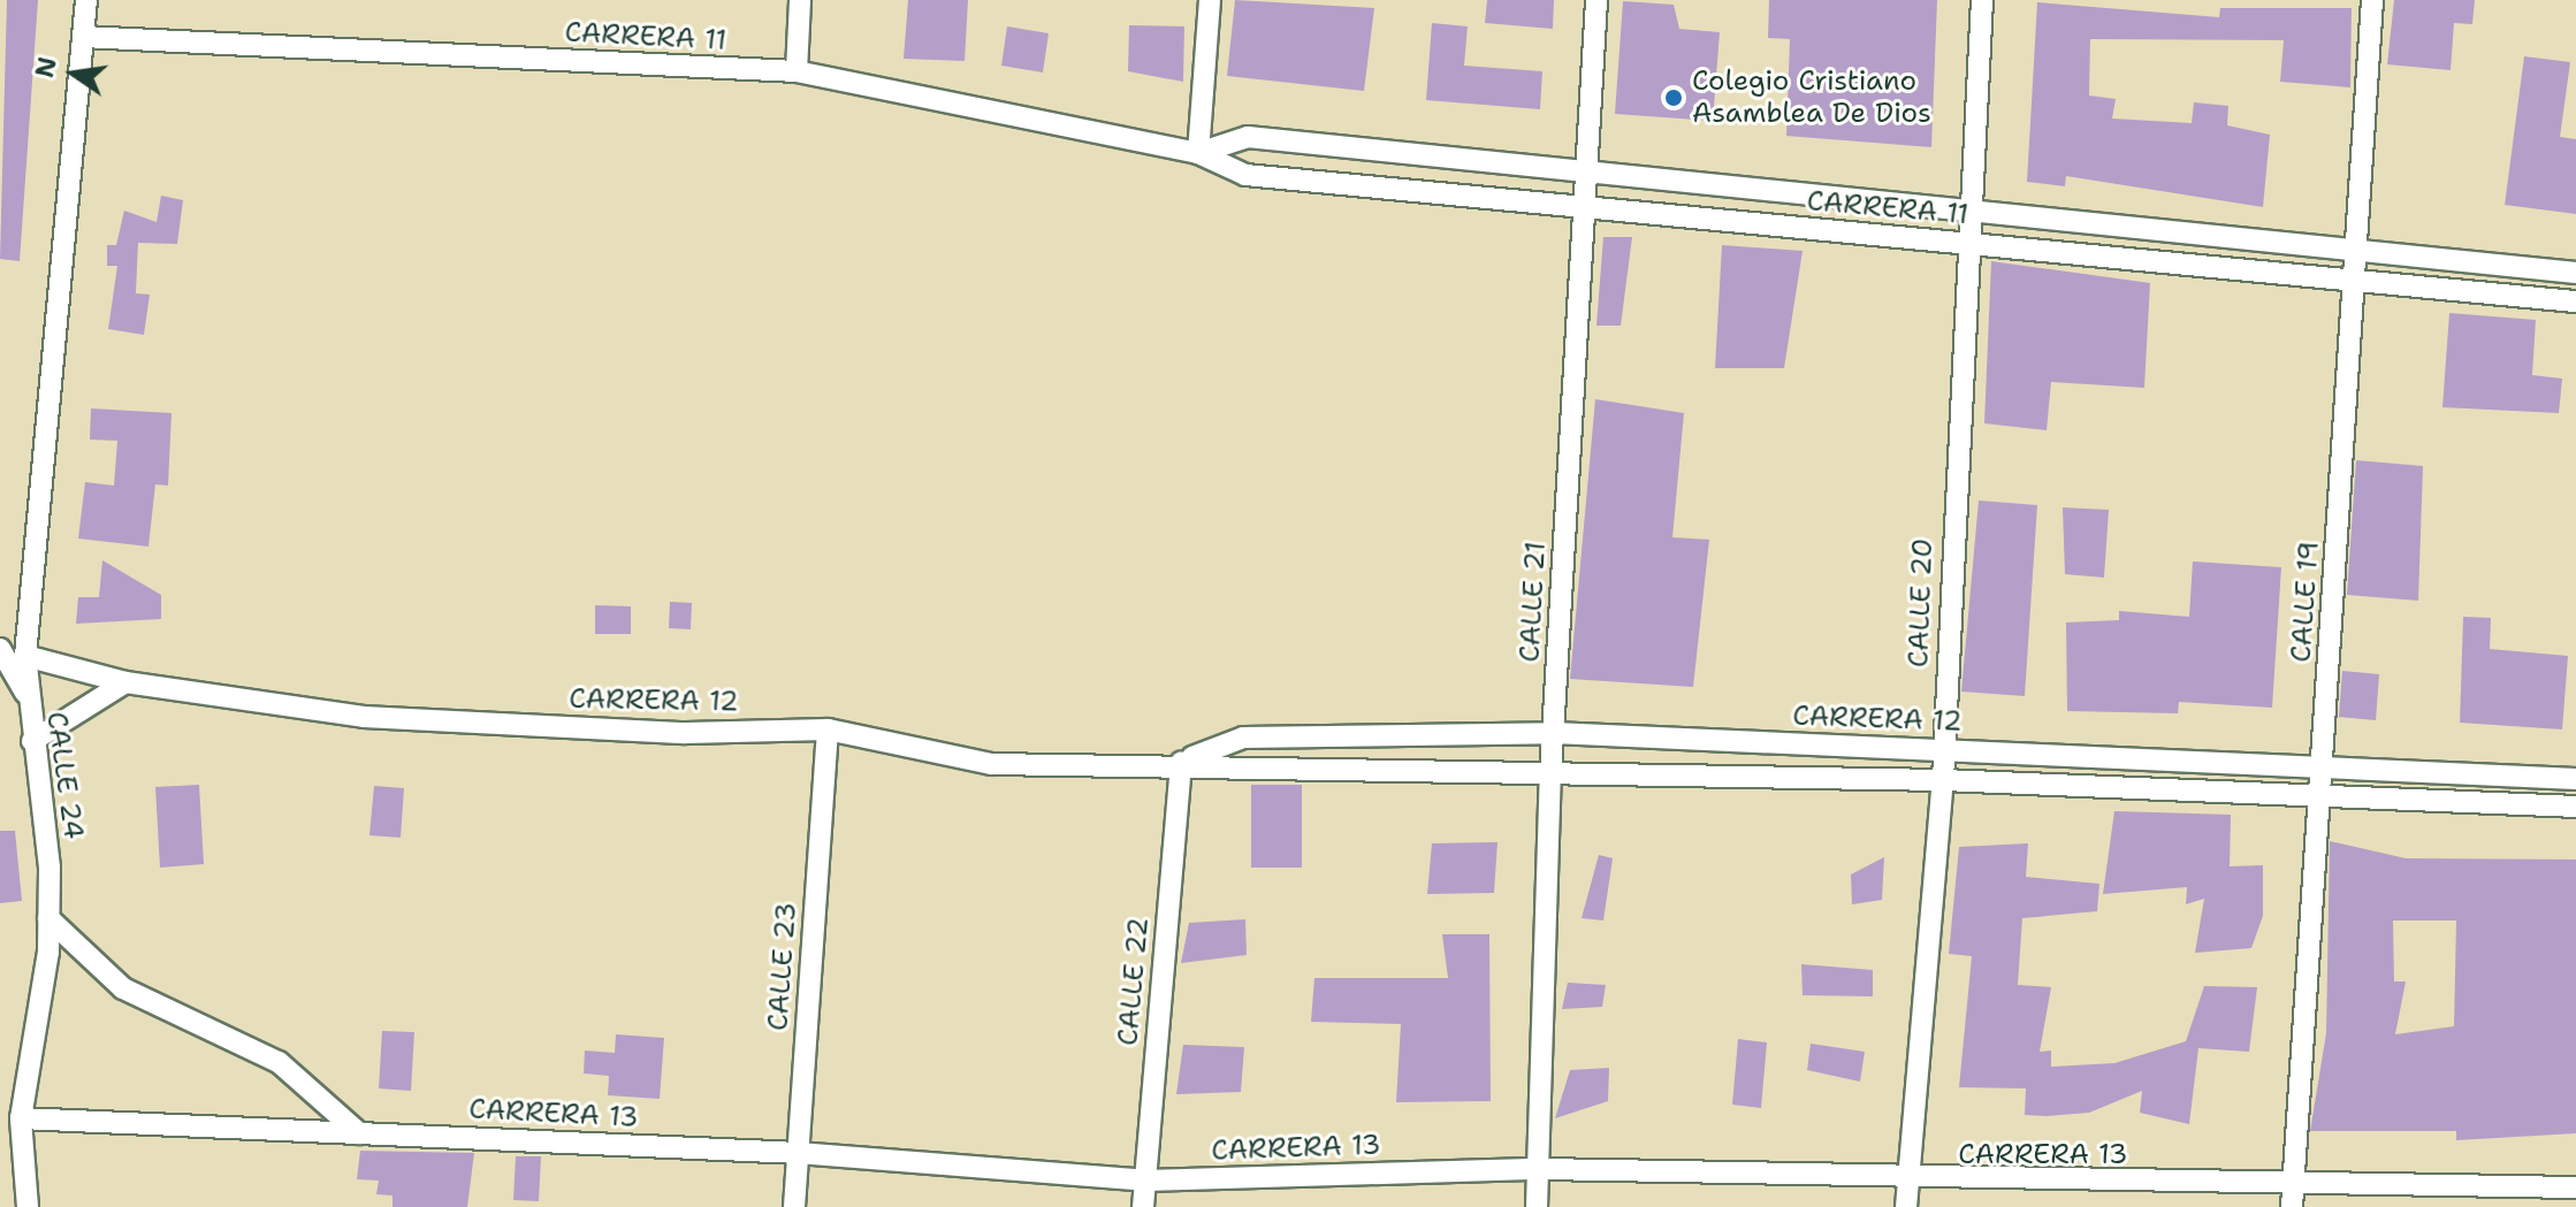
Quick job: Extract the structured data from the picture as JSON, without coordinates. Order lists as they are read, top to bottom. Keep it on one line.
{"streets":{"street":["CARRERA 11","CALLE 21","CALLE 19","CALLE 20","CARRERA 12","CALLE 24","CALLE 23","CALLE 22","CARRERA 13"]},"crossings":[["CARRERA 11","CALLE 21"],["CARRERA 11","CALLE 19"],["CARRERA 11","CALLE 20"],["CARRERA 11","CALLE 24"],["CALLE 21","CARRERA 12"],["CALLE 21","CARRERA 13"],["CALLE 19","CARRERA 12"],["CALLE 19","CARRERA 13"],["CALLE 20","CARRERA 12"],["CALLE 20","CARRERA 13"],["CARRERA 12","CALLE 24"],["CARRERA 12","CALLE 23"],["CARRERA 12","CALLE 22"],["CALLE 24","CARRERA 13"],["CALLE 23","CARRERA 13"],["CALLE 22","CARRERA 13"]],"places":["Colegio Cristiano Asamblea De Dios"],"north":"left"}
